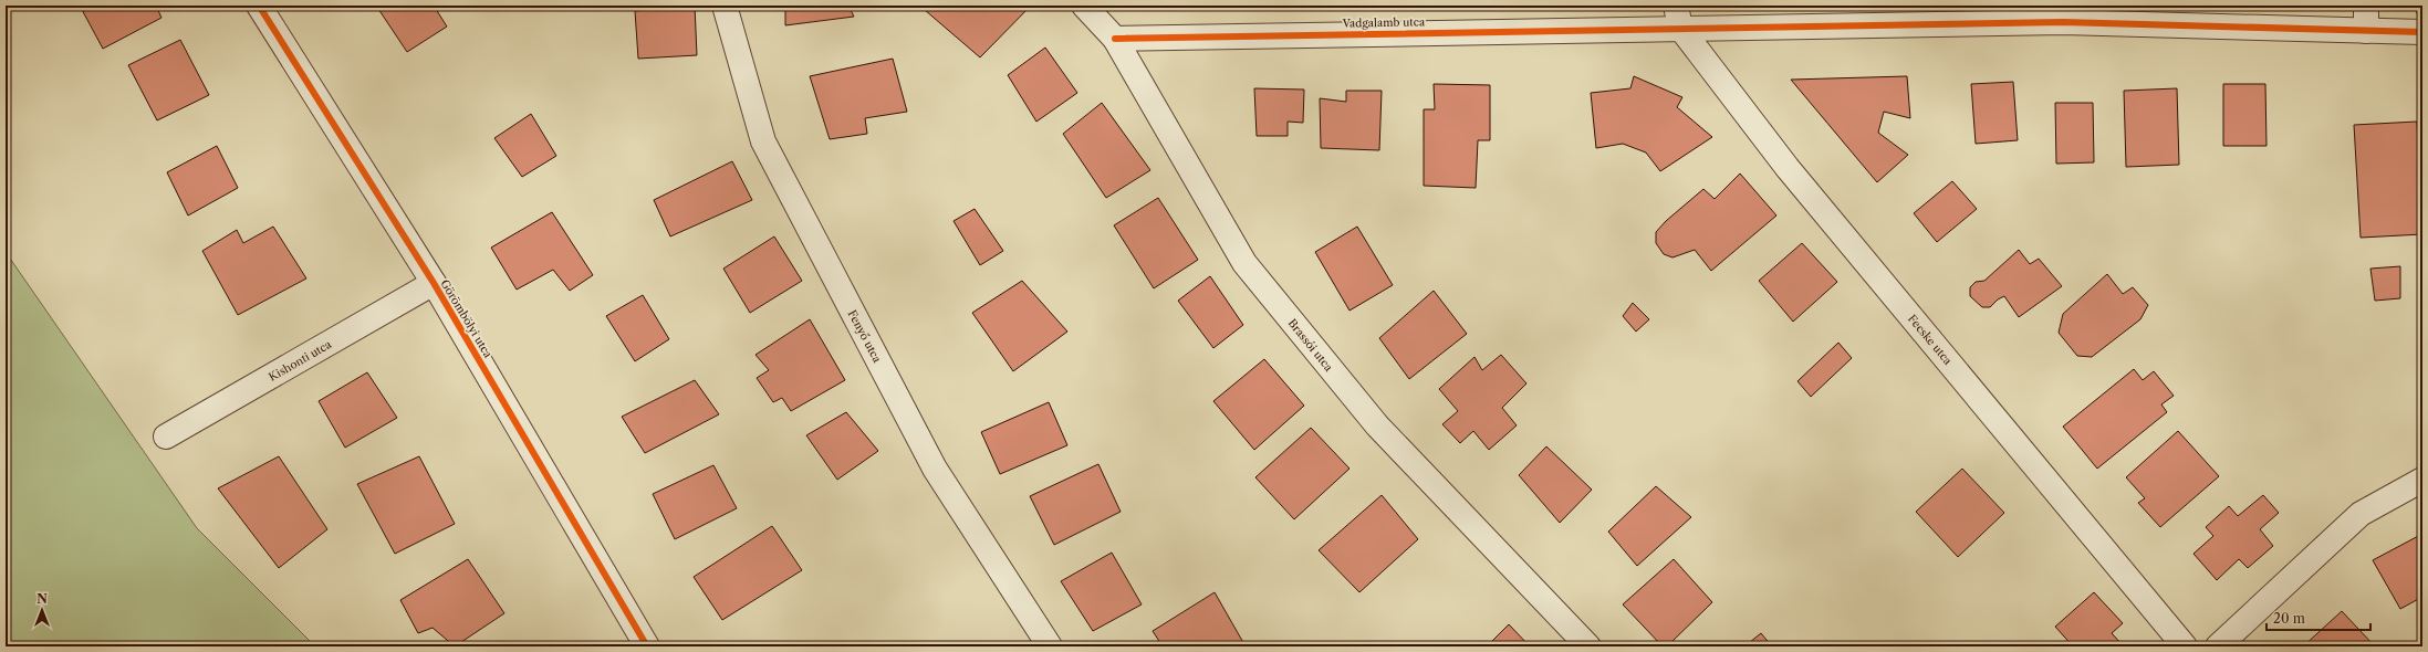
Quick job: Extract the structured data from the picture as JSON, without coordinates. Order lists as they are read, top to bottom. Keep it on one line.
{"streets":{"street":["Vadgalamb utca","Görömbölyi utca","Fenyő utca","Fecske utca","Brassói utca","Kishonti utca"]},"crossings":[["Vadgalamb utca","Fecske utca"],["Vadgalamb utca","Brassói utca"],["Görömbölyi utca","Kishonti utca"]],"scale_bar":"20 m","north":"top"}
